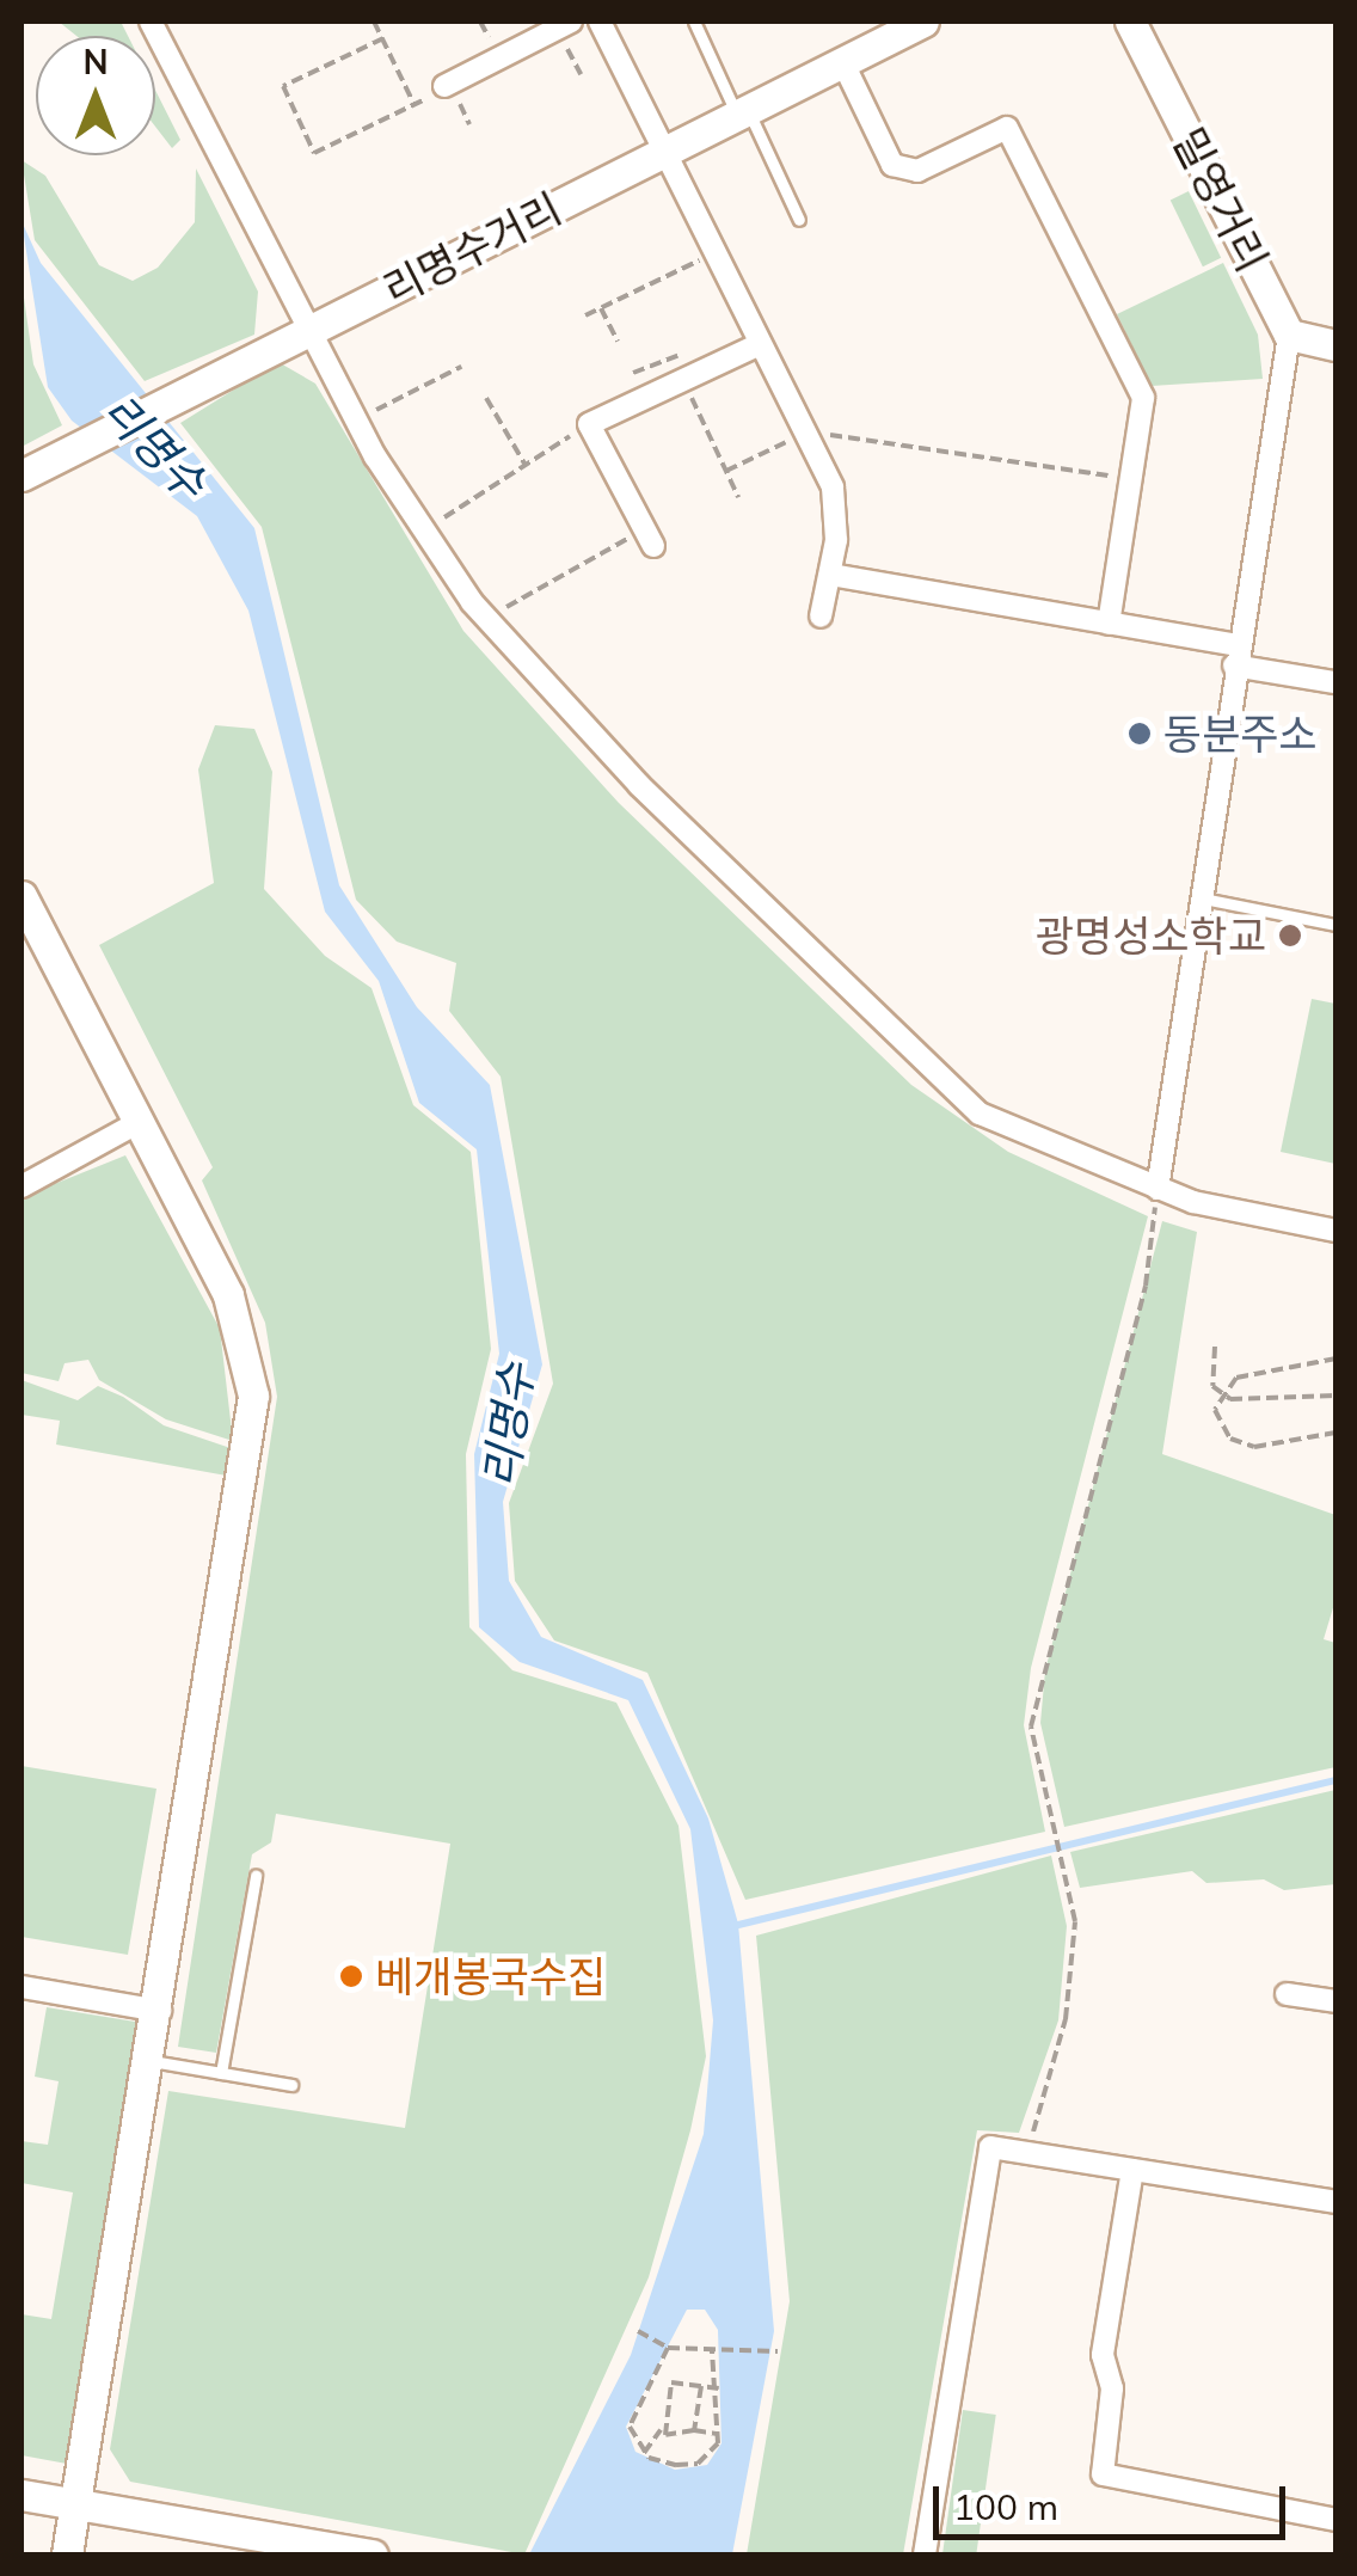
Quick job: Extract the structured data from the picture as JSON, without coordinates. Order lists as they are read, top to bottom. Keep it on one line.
{"streets":{"street":["밀영거리","리명수거리"]},"water":["리명수"],"places":["동분주소","광명성소학교","베개봉국수집"],"scale_bar":"100 m","north":"top"}
